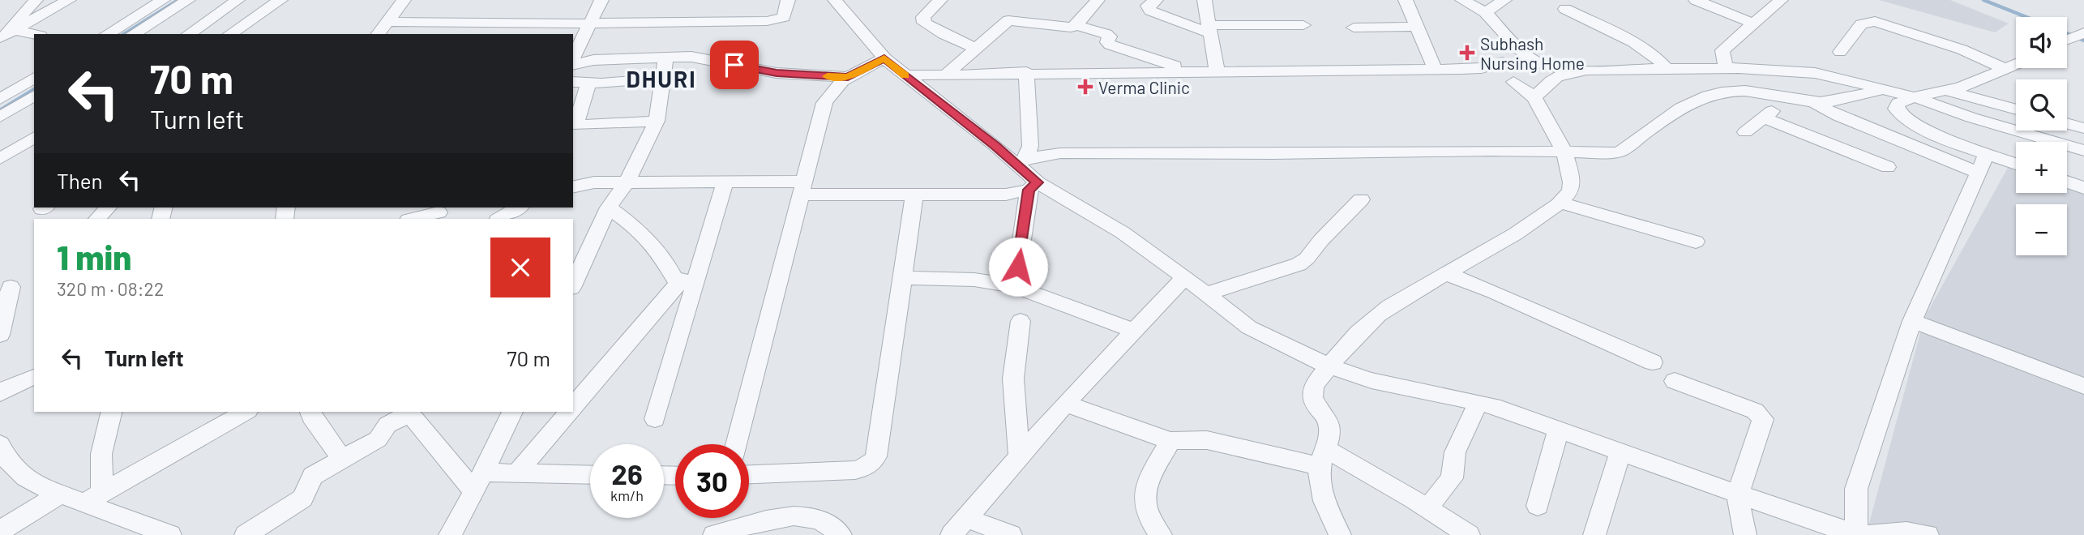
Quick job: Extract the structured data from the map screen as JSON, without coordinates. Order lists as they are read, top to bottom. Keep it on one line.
{"districts":["DHURI"],"places":{"health":["Subhash Nursing Home","Verma Clinic"]},"page":{"map_buttons":["+","−"],"turn":["70 m","Turn left"],"then":"Then","heading":["1 min","320 m · 08:22"],"list":[{"name":"Turn left","value":"70 m"}],"speed":"26 km/h","limit":"30"}}
